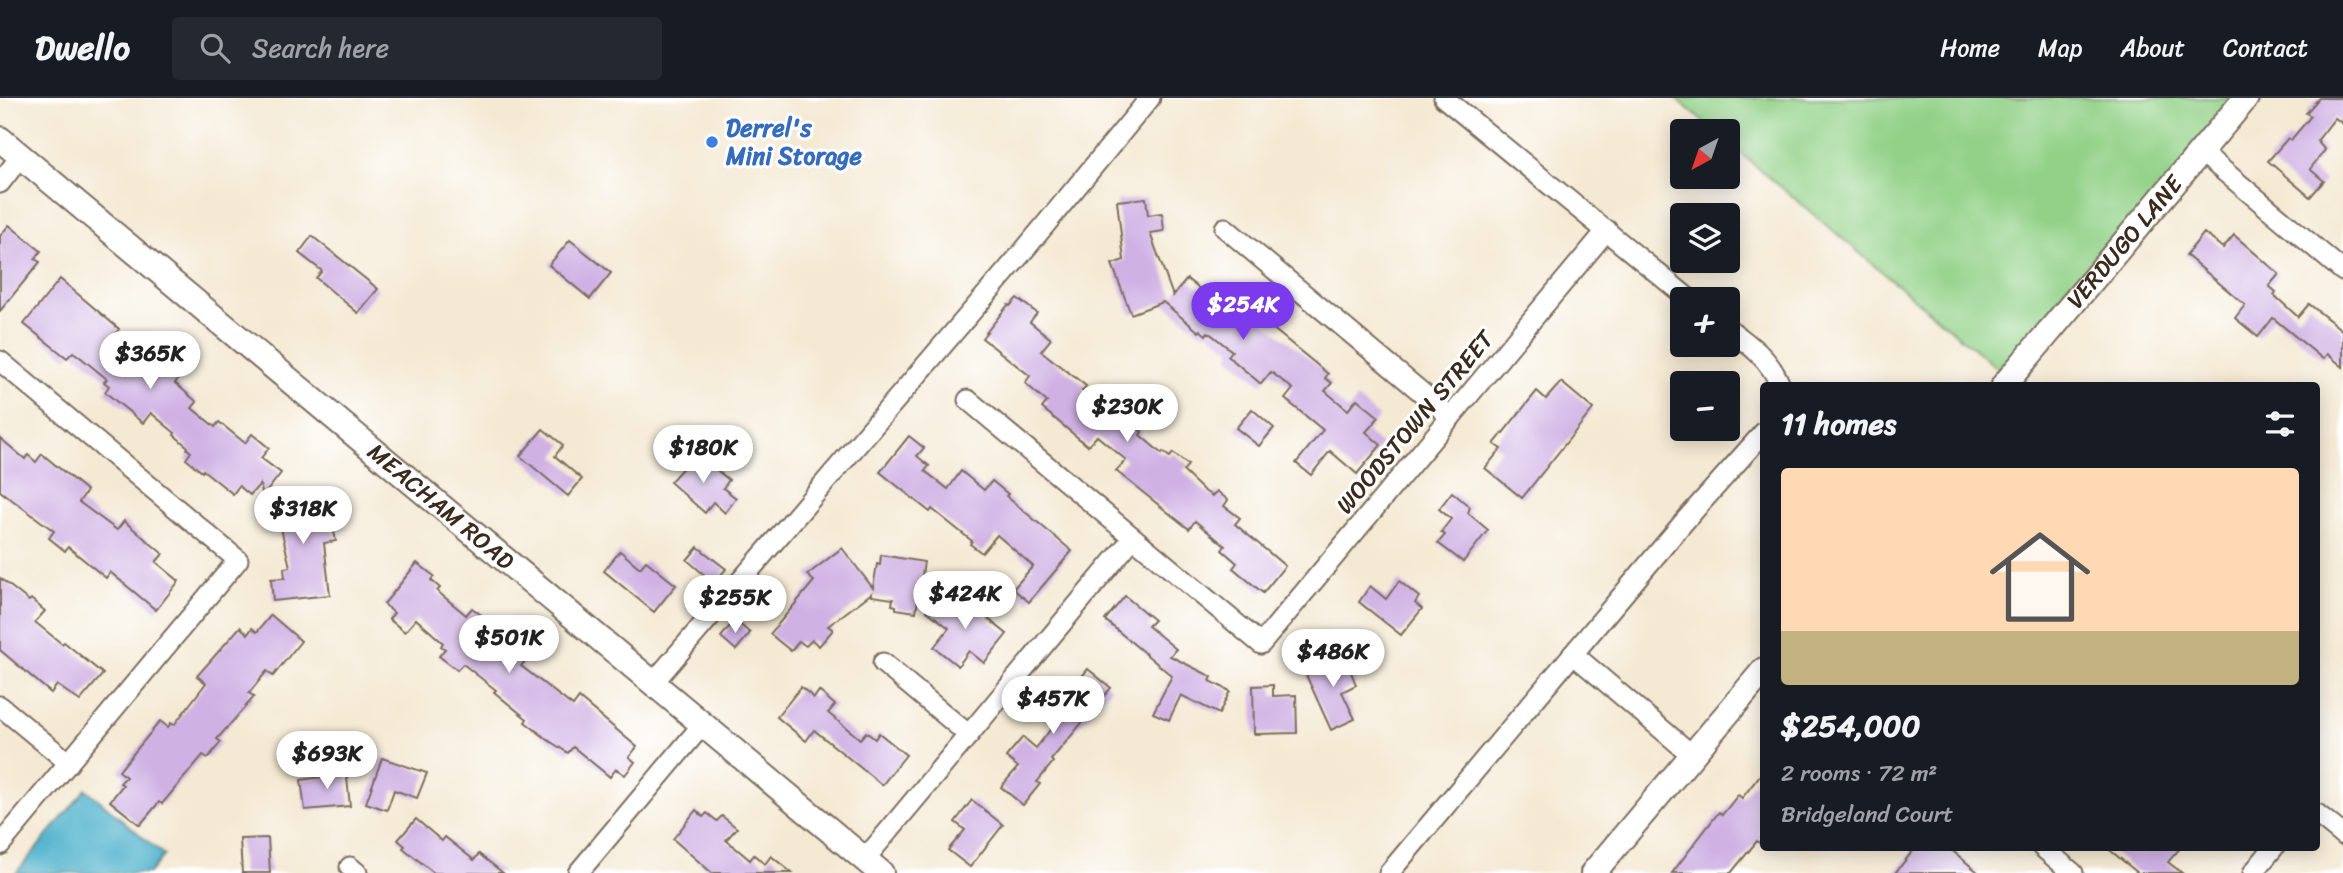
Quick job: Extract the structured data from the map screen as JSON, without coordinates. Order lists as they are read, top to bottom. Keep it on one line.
{"streets":{"street":["VERDUGO LANE","WOODSTOWN STREET","MEACHAM ROAD"]},"places":["Derrel's Mini Storage"],"north":"bottom left","page":{"header":"Dwello","search":"Search here","nav":["Home","Map","About","Contact"],"map_buttons":["+","−"],"price":["$254K","$365K","$230K","$180K","$318K","$424K","$255K","$501K","$486K","$457K","$693K"],"heading":"11 homes","list":[{"name":"$254,000","note":"2 rooms · 72 m² · Bridgeland Court"}]}}
